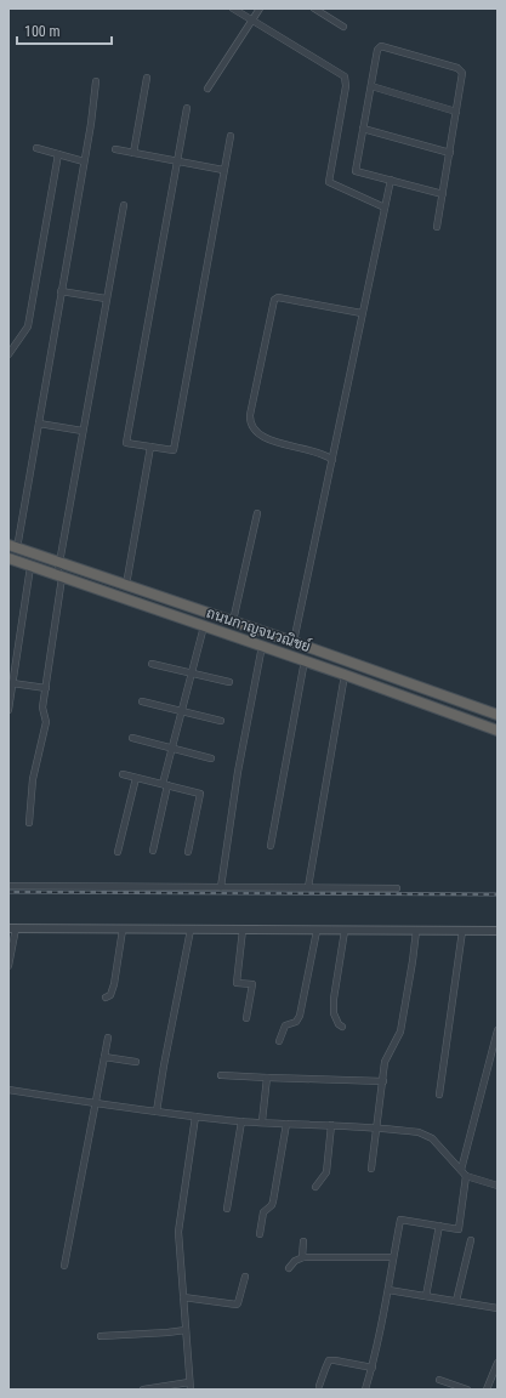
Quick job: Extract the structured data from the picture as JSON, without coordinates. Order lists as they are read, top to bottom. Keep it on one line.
{"streets":{"highway":["ถนนกาญจนวณิชย์"]},"scale_bar":"100 m"}
